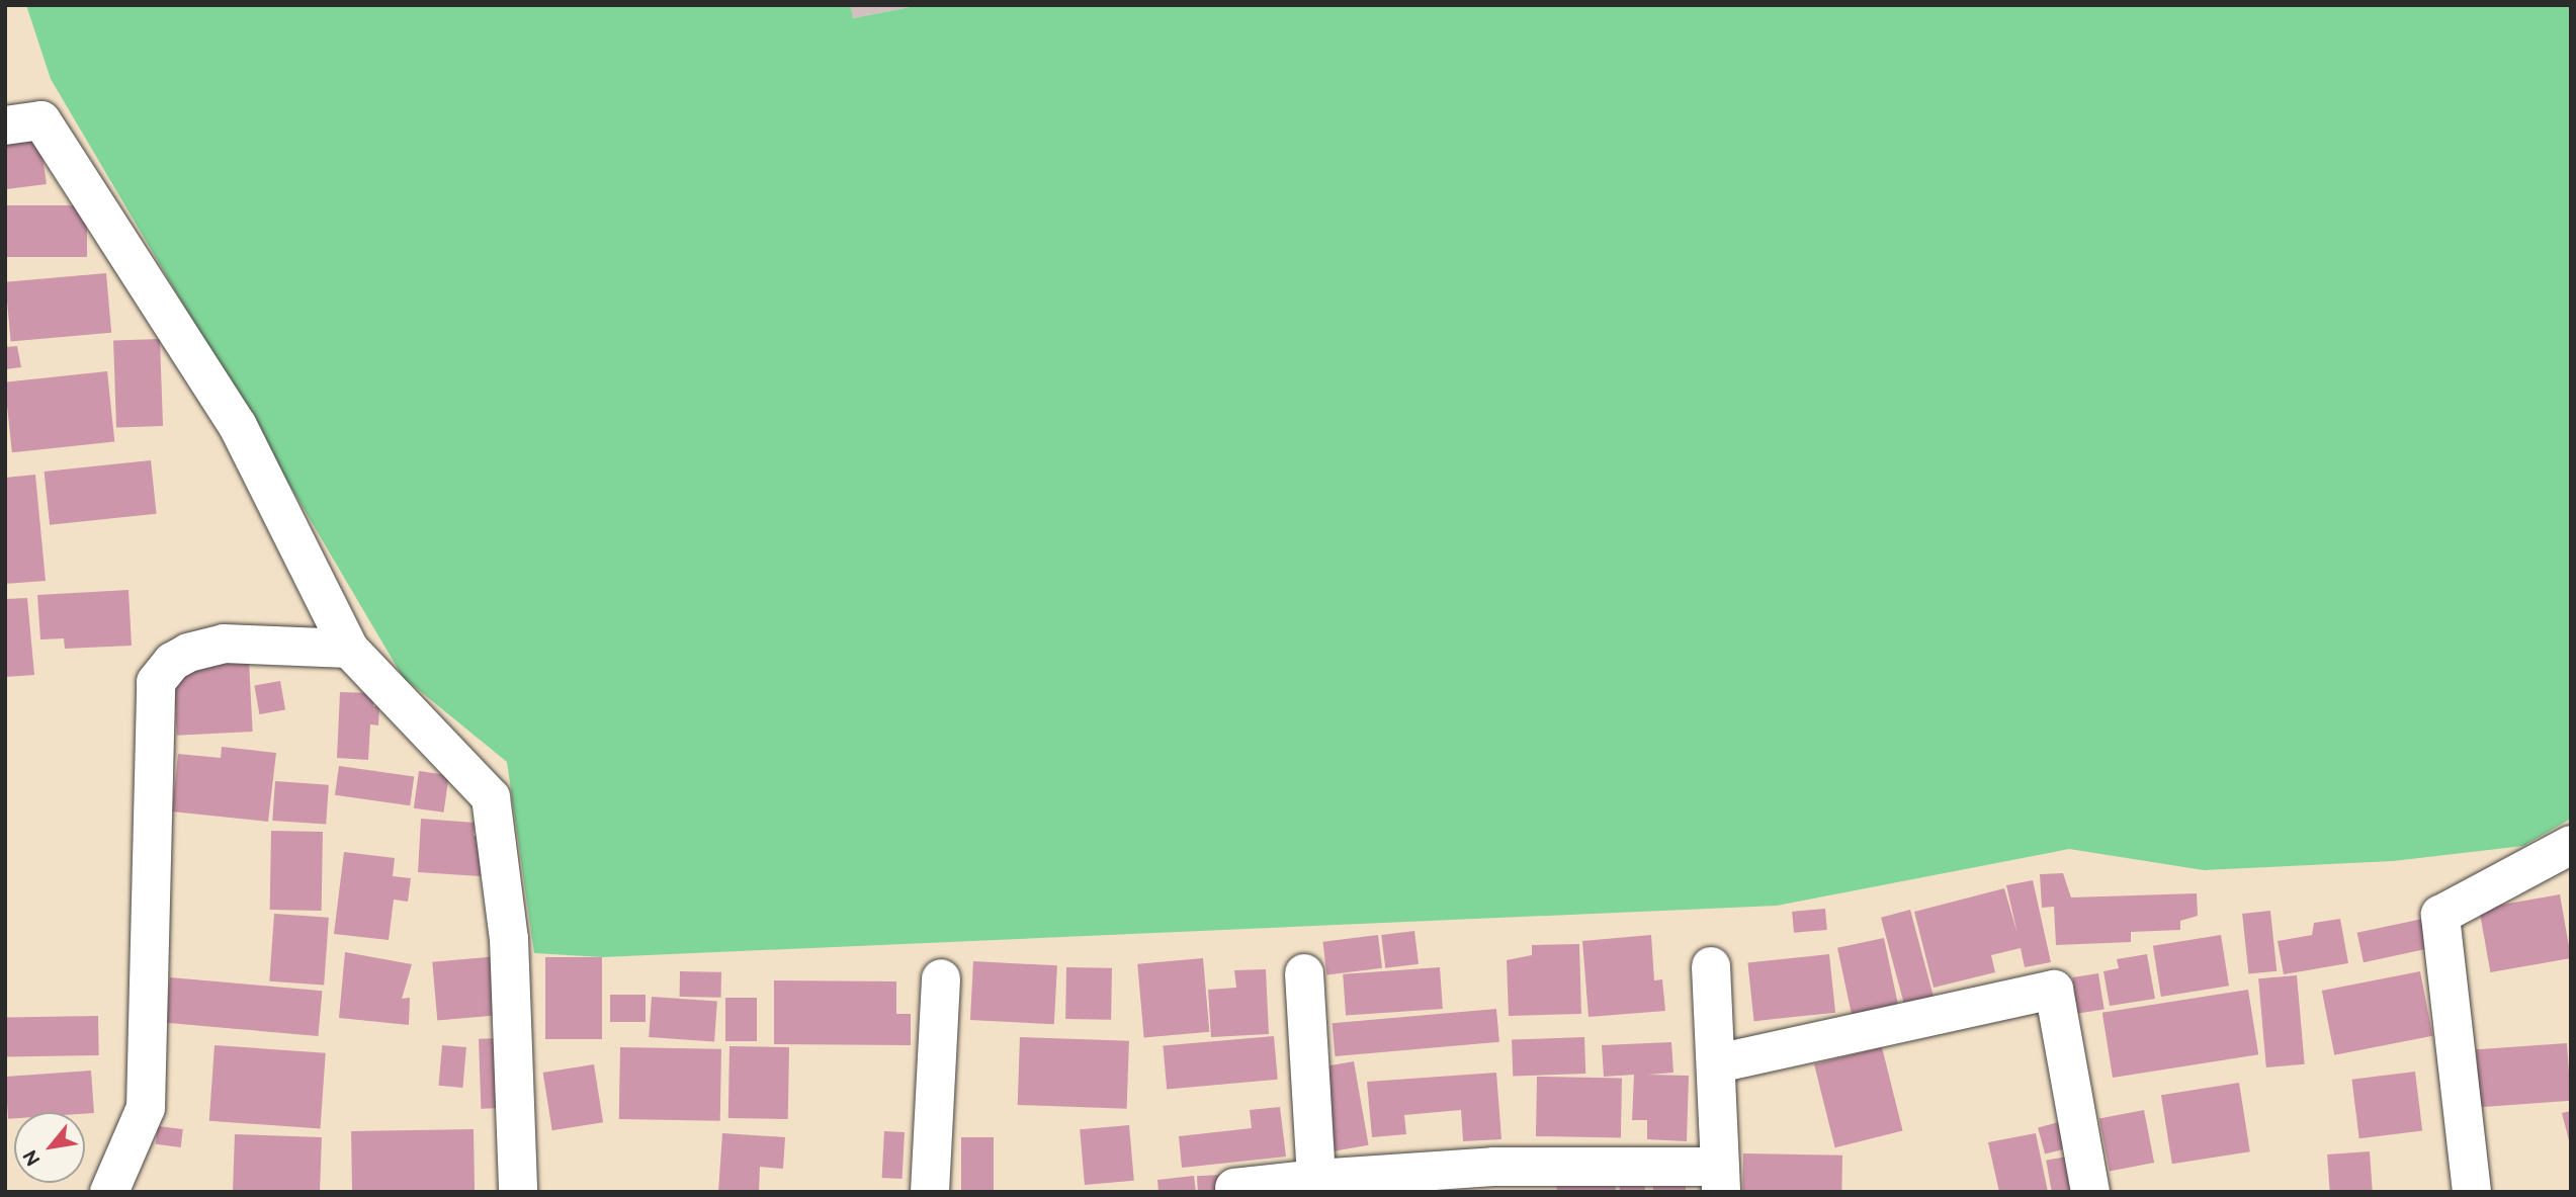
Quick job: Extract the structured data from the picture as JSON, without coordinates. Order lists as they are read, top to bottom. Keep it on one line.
{"north":"bottom left"}
